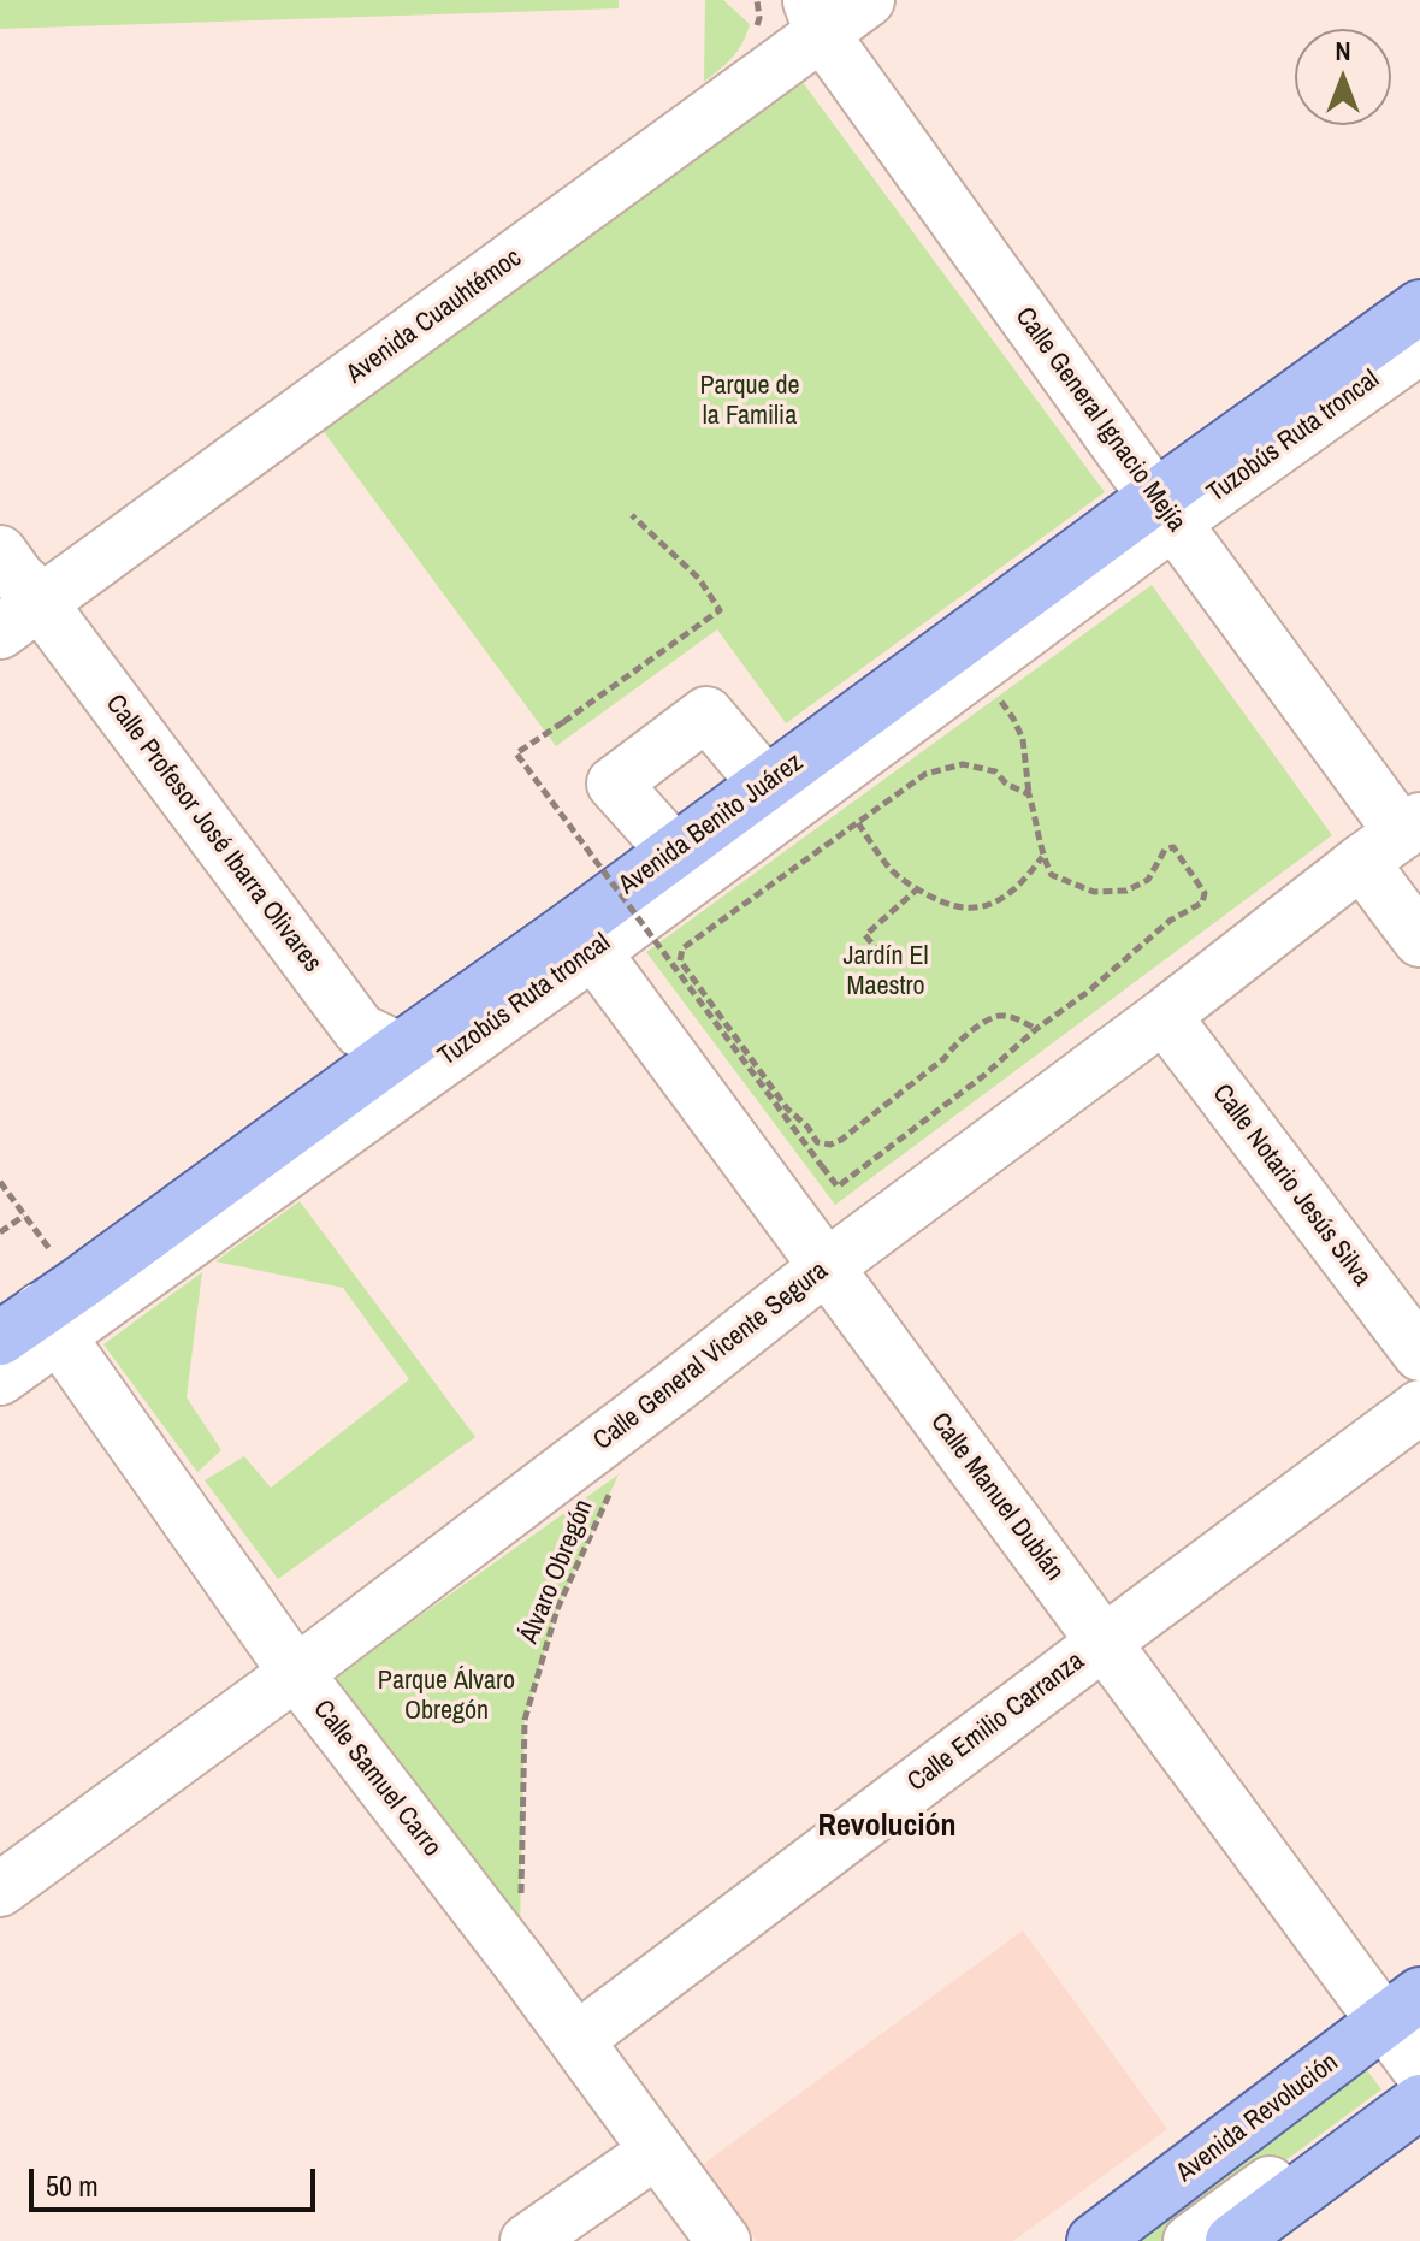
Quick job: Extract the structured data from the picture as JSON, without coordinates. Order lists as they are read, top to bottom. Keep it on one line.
{"streets":{"main road":["Avenida Benito Juárez","Avenida Revolución"],"street":["Avenida Cuauhtémoc","Calle General Ignacio Mejía","Tuzobús Ruta troncal","Calle Profesor José Ibarra Olivares","Calle Notario Jesús Silva","Calle General Vicente Segura","Calle Manuel Dublán","Calle Emilio Carranza","Calle Samuel Carro"],"path":["Álvaro Obregón"]},"crossings":[["Avenida Cuauhtémoc","Calle General Ignacio Mejía"],["Avenida Cuauhtémoc","Calle Profesor José Ibarra Olivares"],["Calle General Ignacio Mejía","Tuzobús Ruta troncal"],["Calle General Ignacio Mejía","Avenida Benito Juárez"],["Calle General Ignacio Mejía","Calle General Vicente Segura"],["Tuzobús Ruta troncal","Avenida Benito Juárez"],["Tuzobús Ruta troncal","Calle Manuel Dublán"],["Tuzobús Ruta troncal","Calle Samuel Carro"],["Avenida Benito Juárez","Calle Profesor José Ibarra Olivares"],["Avenida Benito Juárez","Calle Manuel Dublán"],["Avenida Benito Juárez","Calle Samuel Carro"],["Calle Notario Jesús Silva","Calle General Vicente Segura"],["Calle General Vicente Segura","Calle Manuel Dublán"],["Calle General Vicente Segura","Calle Samuel Carro"],["Calle Manuel Dublán","Calle Emilio Carranza"],["Calle Manuel Dublán","Avenida Revolución"],["Álvaro Obregón","Calle Samuel Carro"],["Calle Emilio Carranza","Calle Samuel Carro"]],"districts":["Revolución"],"parks":["Parque de la Familia","Jardín El Maestro","Parque Álvaro Obregón"],"scale_bar":"50 m","north":"top"}
